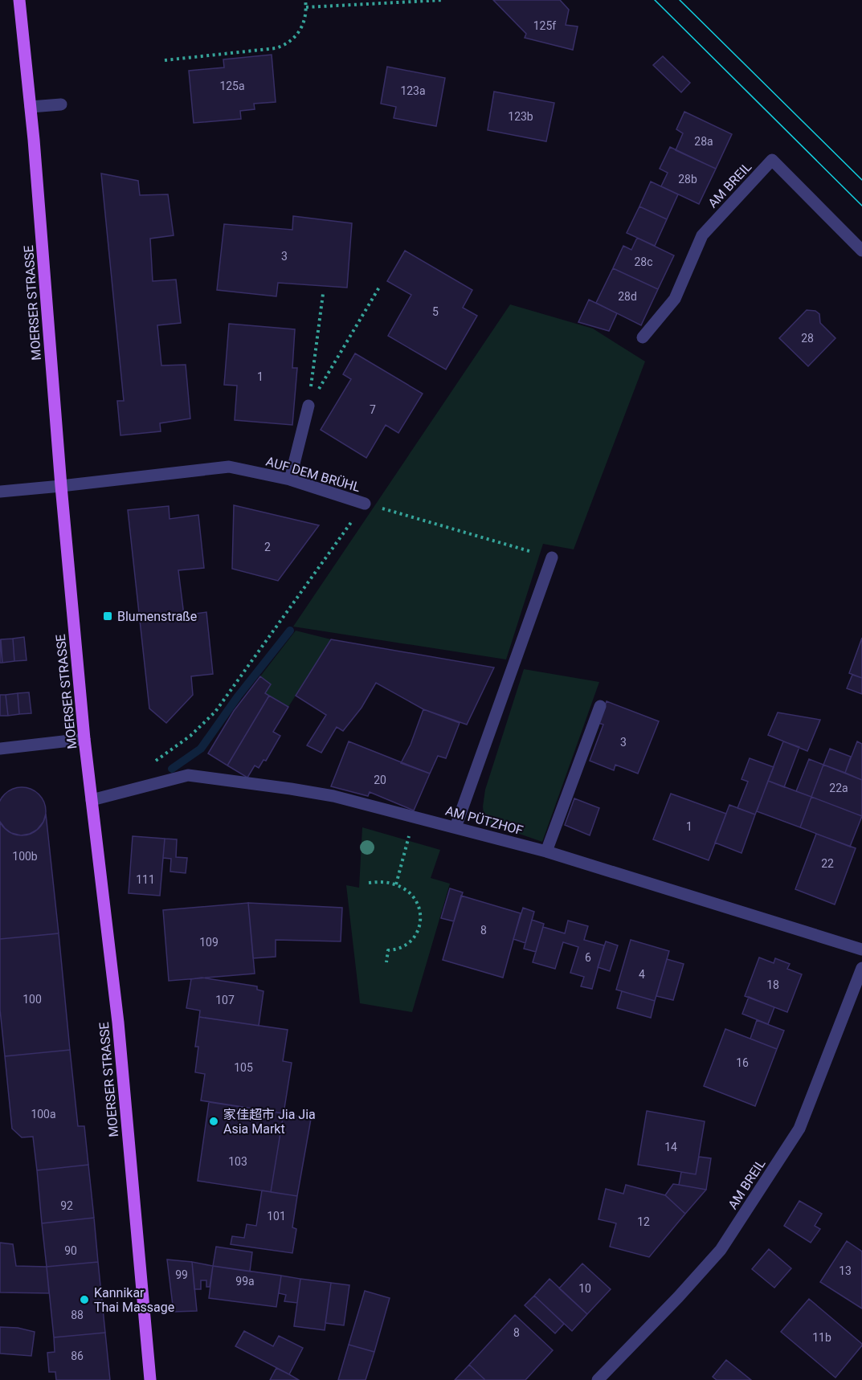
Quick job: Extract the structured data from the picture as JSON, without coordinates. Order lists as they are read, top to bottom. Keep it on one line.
{"streets":{"main road":["MOERSER STRASSE"],"street":["AM BREIL","AUF DEM BRÜHL","AM PÜTZHOF"]},"crossings":[["MOERSER STRASSE","AUF DEM BRÜHL"],["MOERSER STRASSE","AM PÜTZHOF"]],"places":{"transit":["Blumenstraße"],"other":["家佳超市 Jia Jia Asia Markt","Kannikar Thai Massage"]},"house_numbers":["125f","125a","123a","123b","28a","28b","3","28c","28d","5","28","1","7","2","3","20","22a","1","100b","22","111","8","109","6","4","18","100","107","16","105","100a","14","103","92","101","12","90","13","99","99a","10","88","8","11b","86"]}
